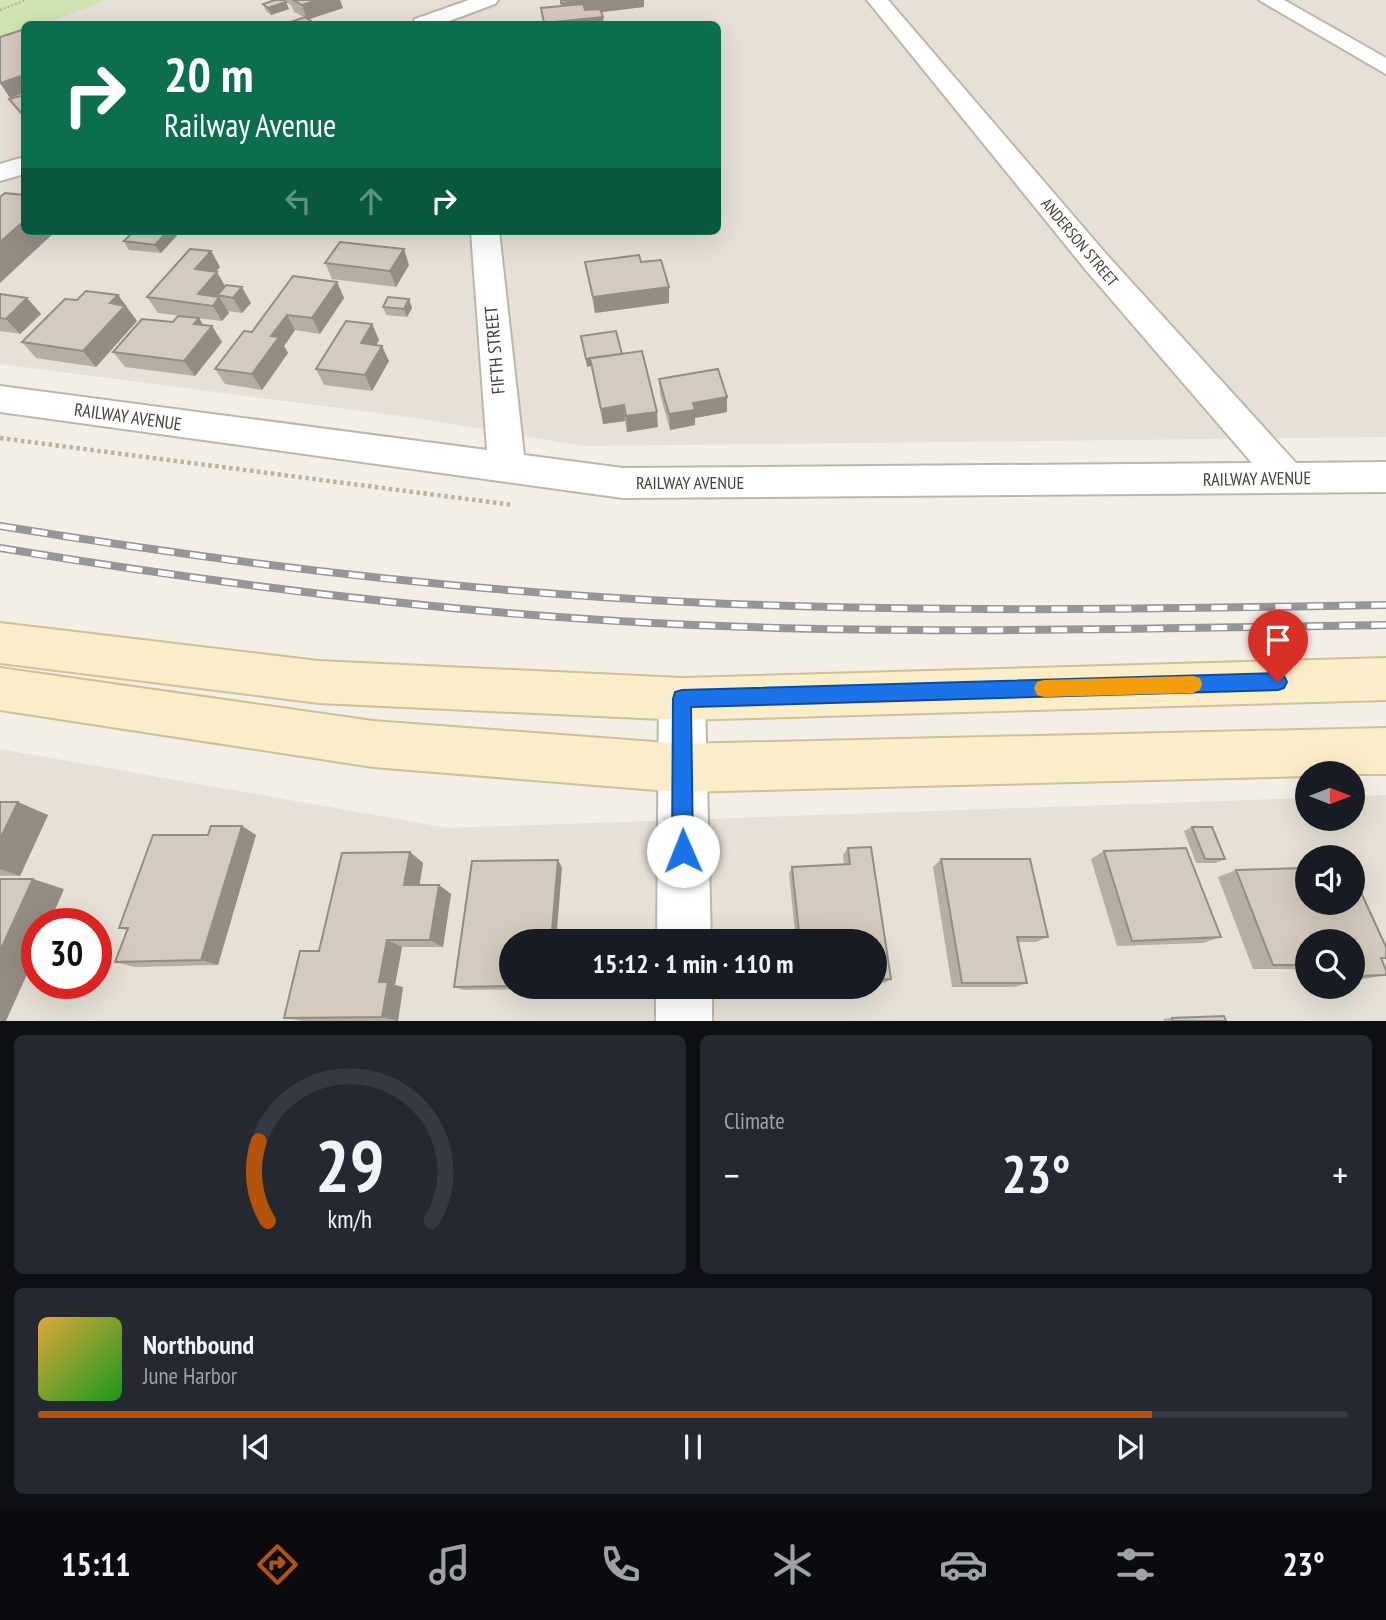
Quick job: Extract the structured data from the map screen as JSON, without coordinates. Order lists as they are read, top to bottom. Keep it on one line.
{"streets":{"street":["ANDERSON STREET","FIFTH STREET","RAILWAY AVENUE"]},"crossings":[["ANDERSON STREET","RAILWAY AVENUE"],["FIFTH STREET","RAILWAY AVENUE"]],"north":"right","page":{"turn":["20 m","Railway Avenue"],"limit":"30","trip":"15:12 · 1 min · 110 m","tile":"Climate","heat":["−","23°","+"],"song":["Northbound","June Harbor"],"tabs":["15:11","23°"],"gauge":["29","km/h"]}}
